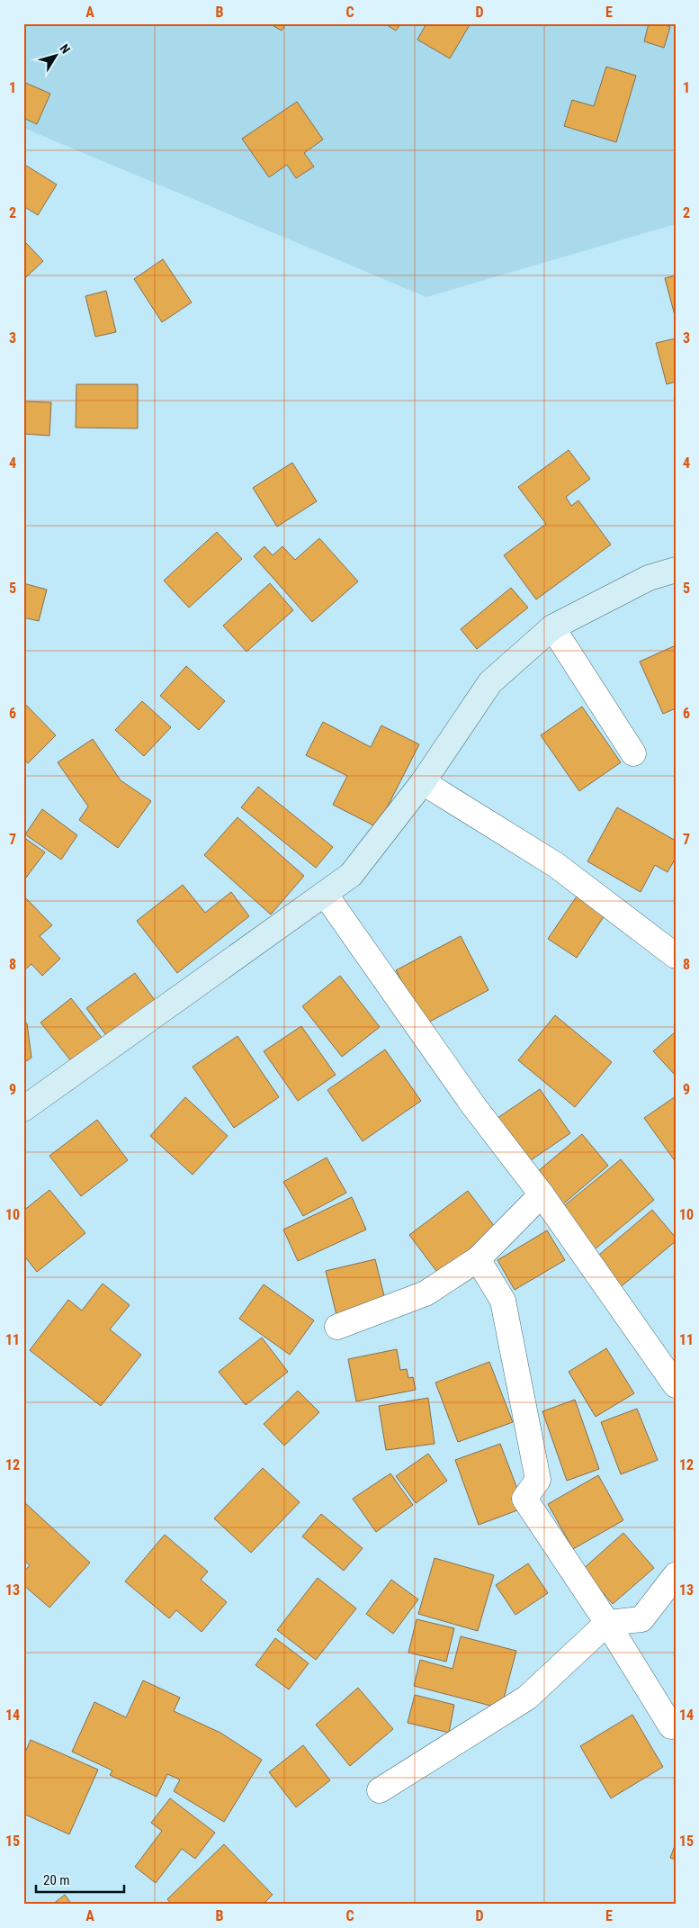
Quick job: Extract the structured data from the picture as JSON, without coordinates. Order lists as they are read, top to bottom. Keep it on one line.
{"scale_bar":"20 m","north":"top right","grid":{"columns":["A","B","C","D","E"],"rows":["1","2","3","4","5","6","7","8","9","10","11","12","13","14","15"]}}
